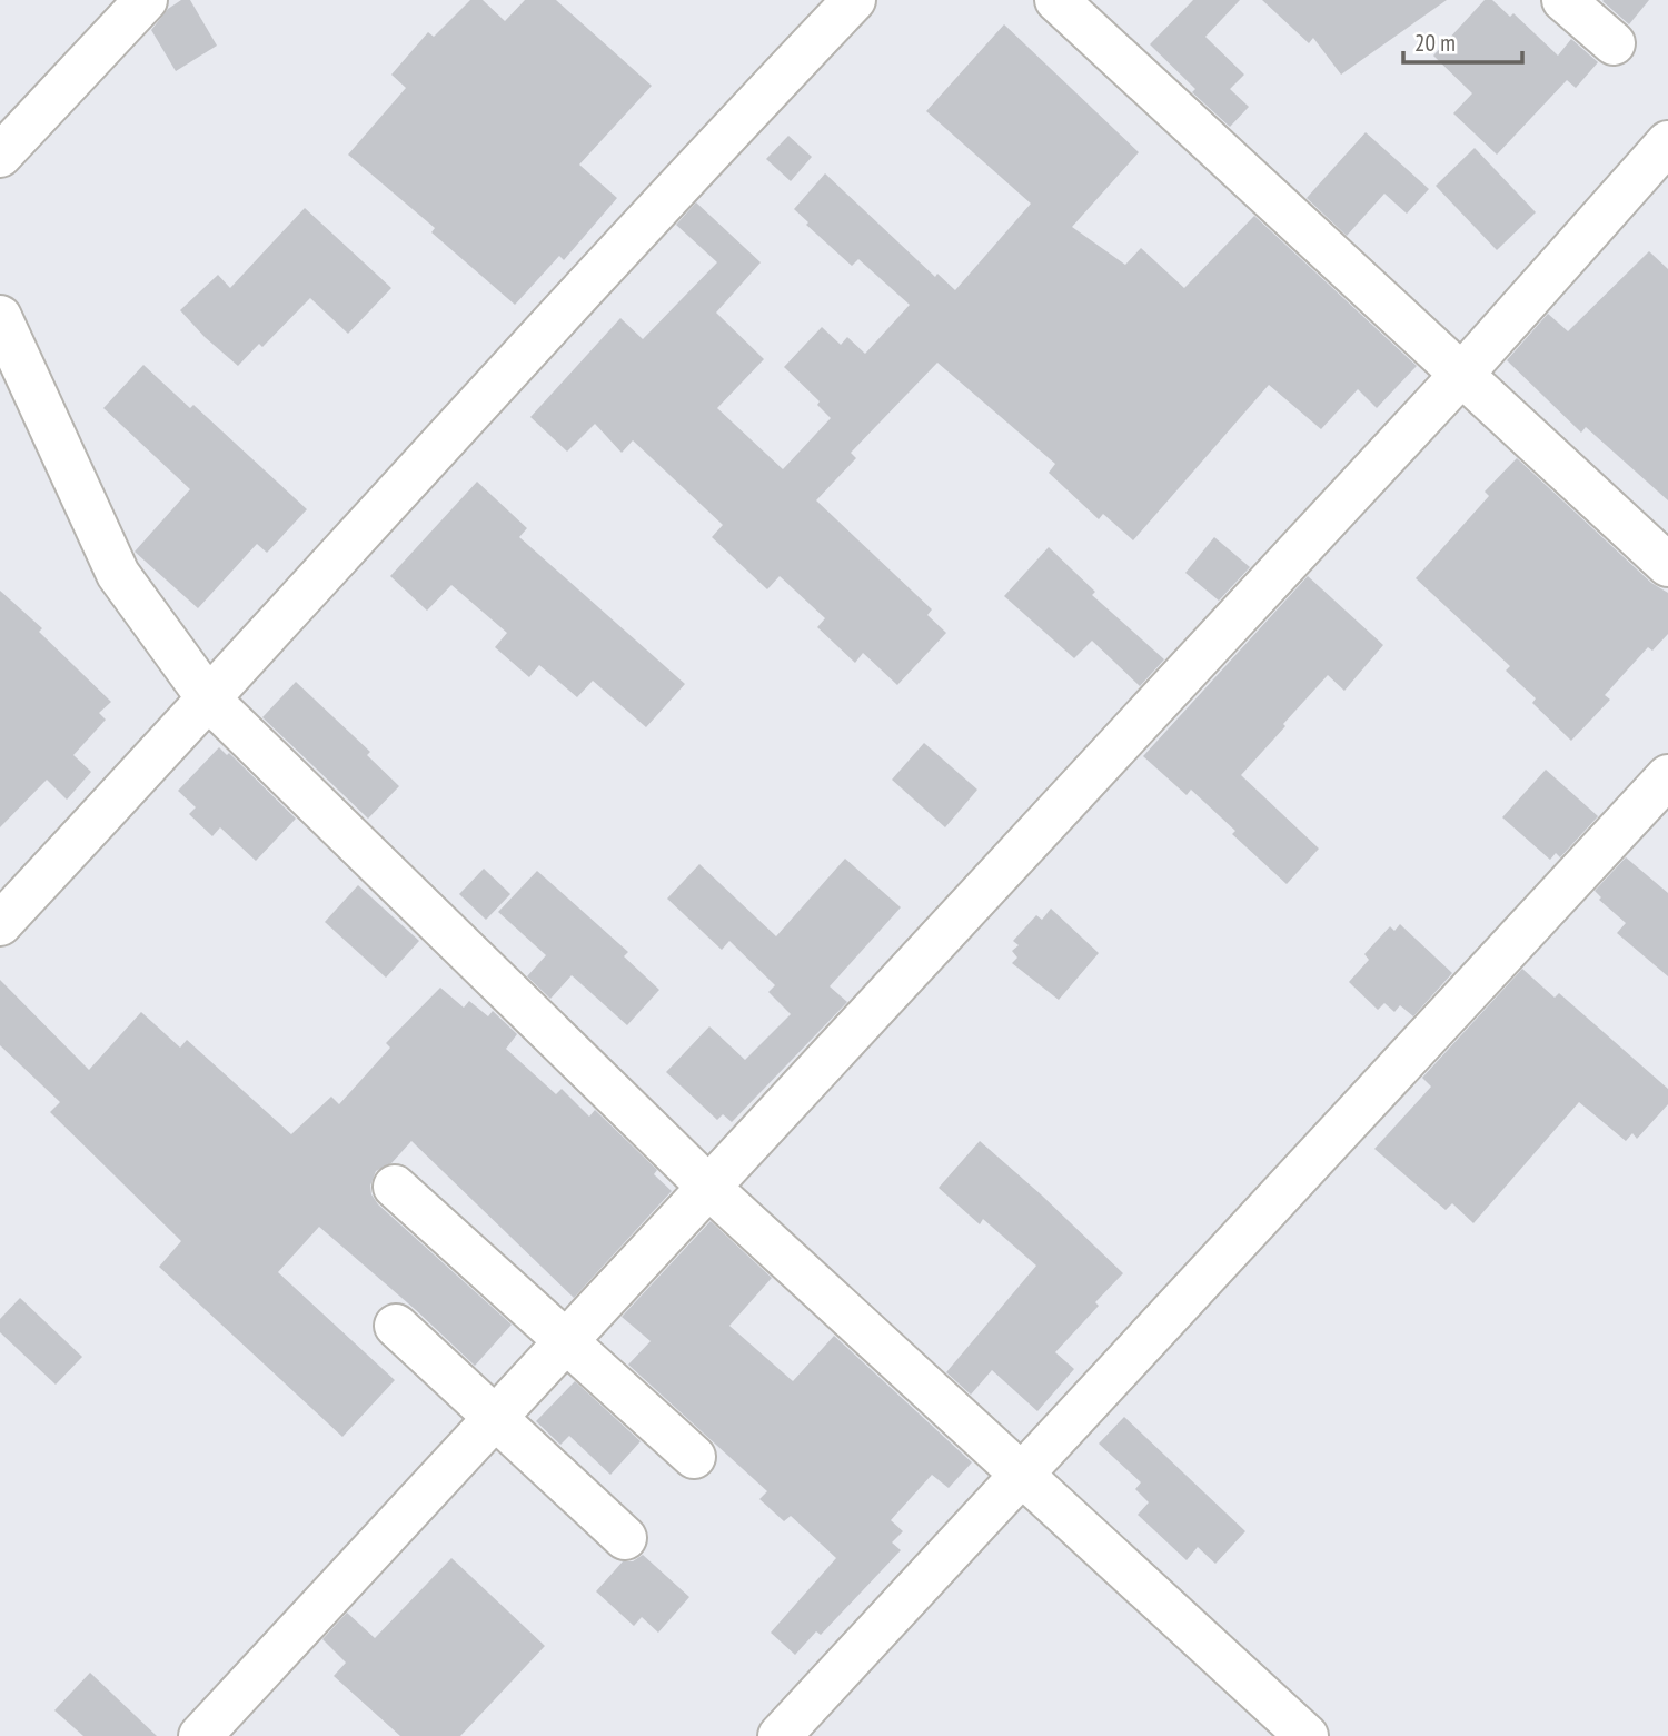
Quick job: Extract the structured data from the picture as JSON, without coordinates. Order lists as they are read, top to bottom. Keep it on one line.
{"scale_bar":"20 m"}
